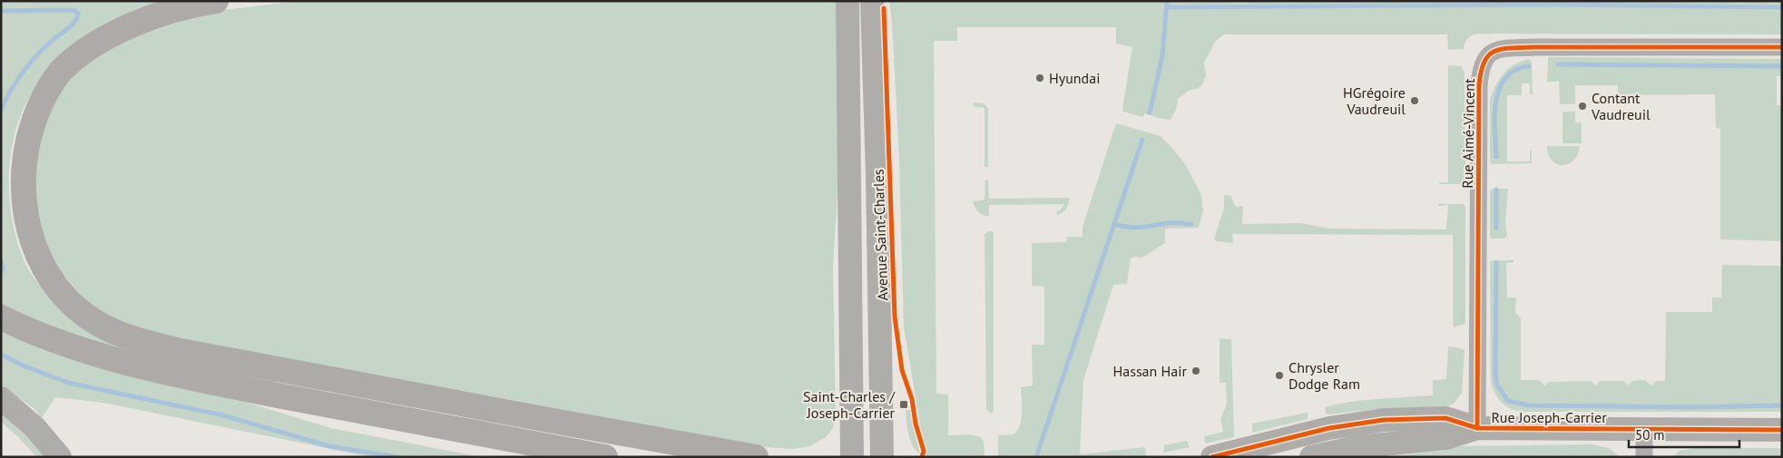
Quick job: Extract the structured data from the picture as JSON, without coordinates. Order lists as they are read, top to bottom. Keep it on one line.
{"streets":{"main road":["Avenue Saint-Charles","Rue Joseph-Carrier"],"street":["Rue Aimé-Vincent"]},"crossings":[["Rue Aimé-Vincent","Rue Joseph-Carrier"]],"places":{"other":["Hyundai","HGrégoire Vaudreuil","Contant Vaudreuil","Hassan Hair","Chrysler Dodge Ram"],"transit":["Saint-Charles / Joseph-Carrier"]},"scale_bar":"50 m"}
